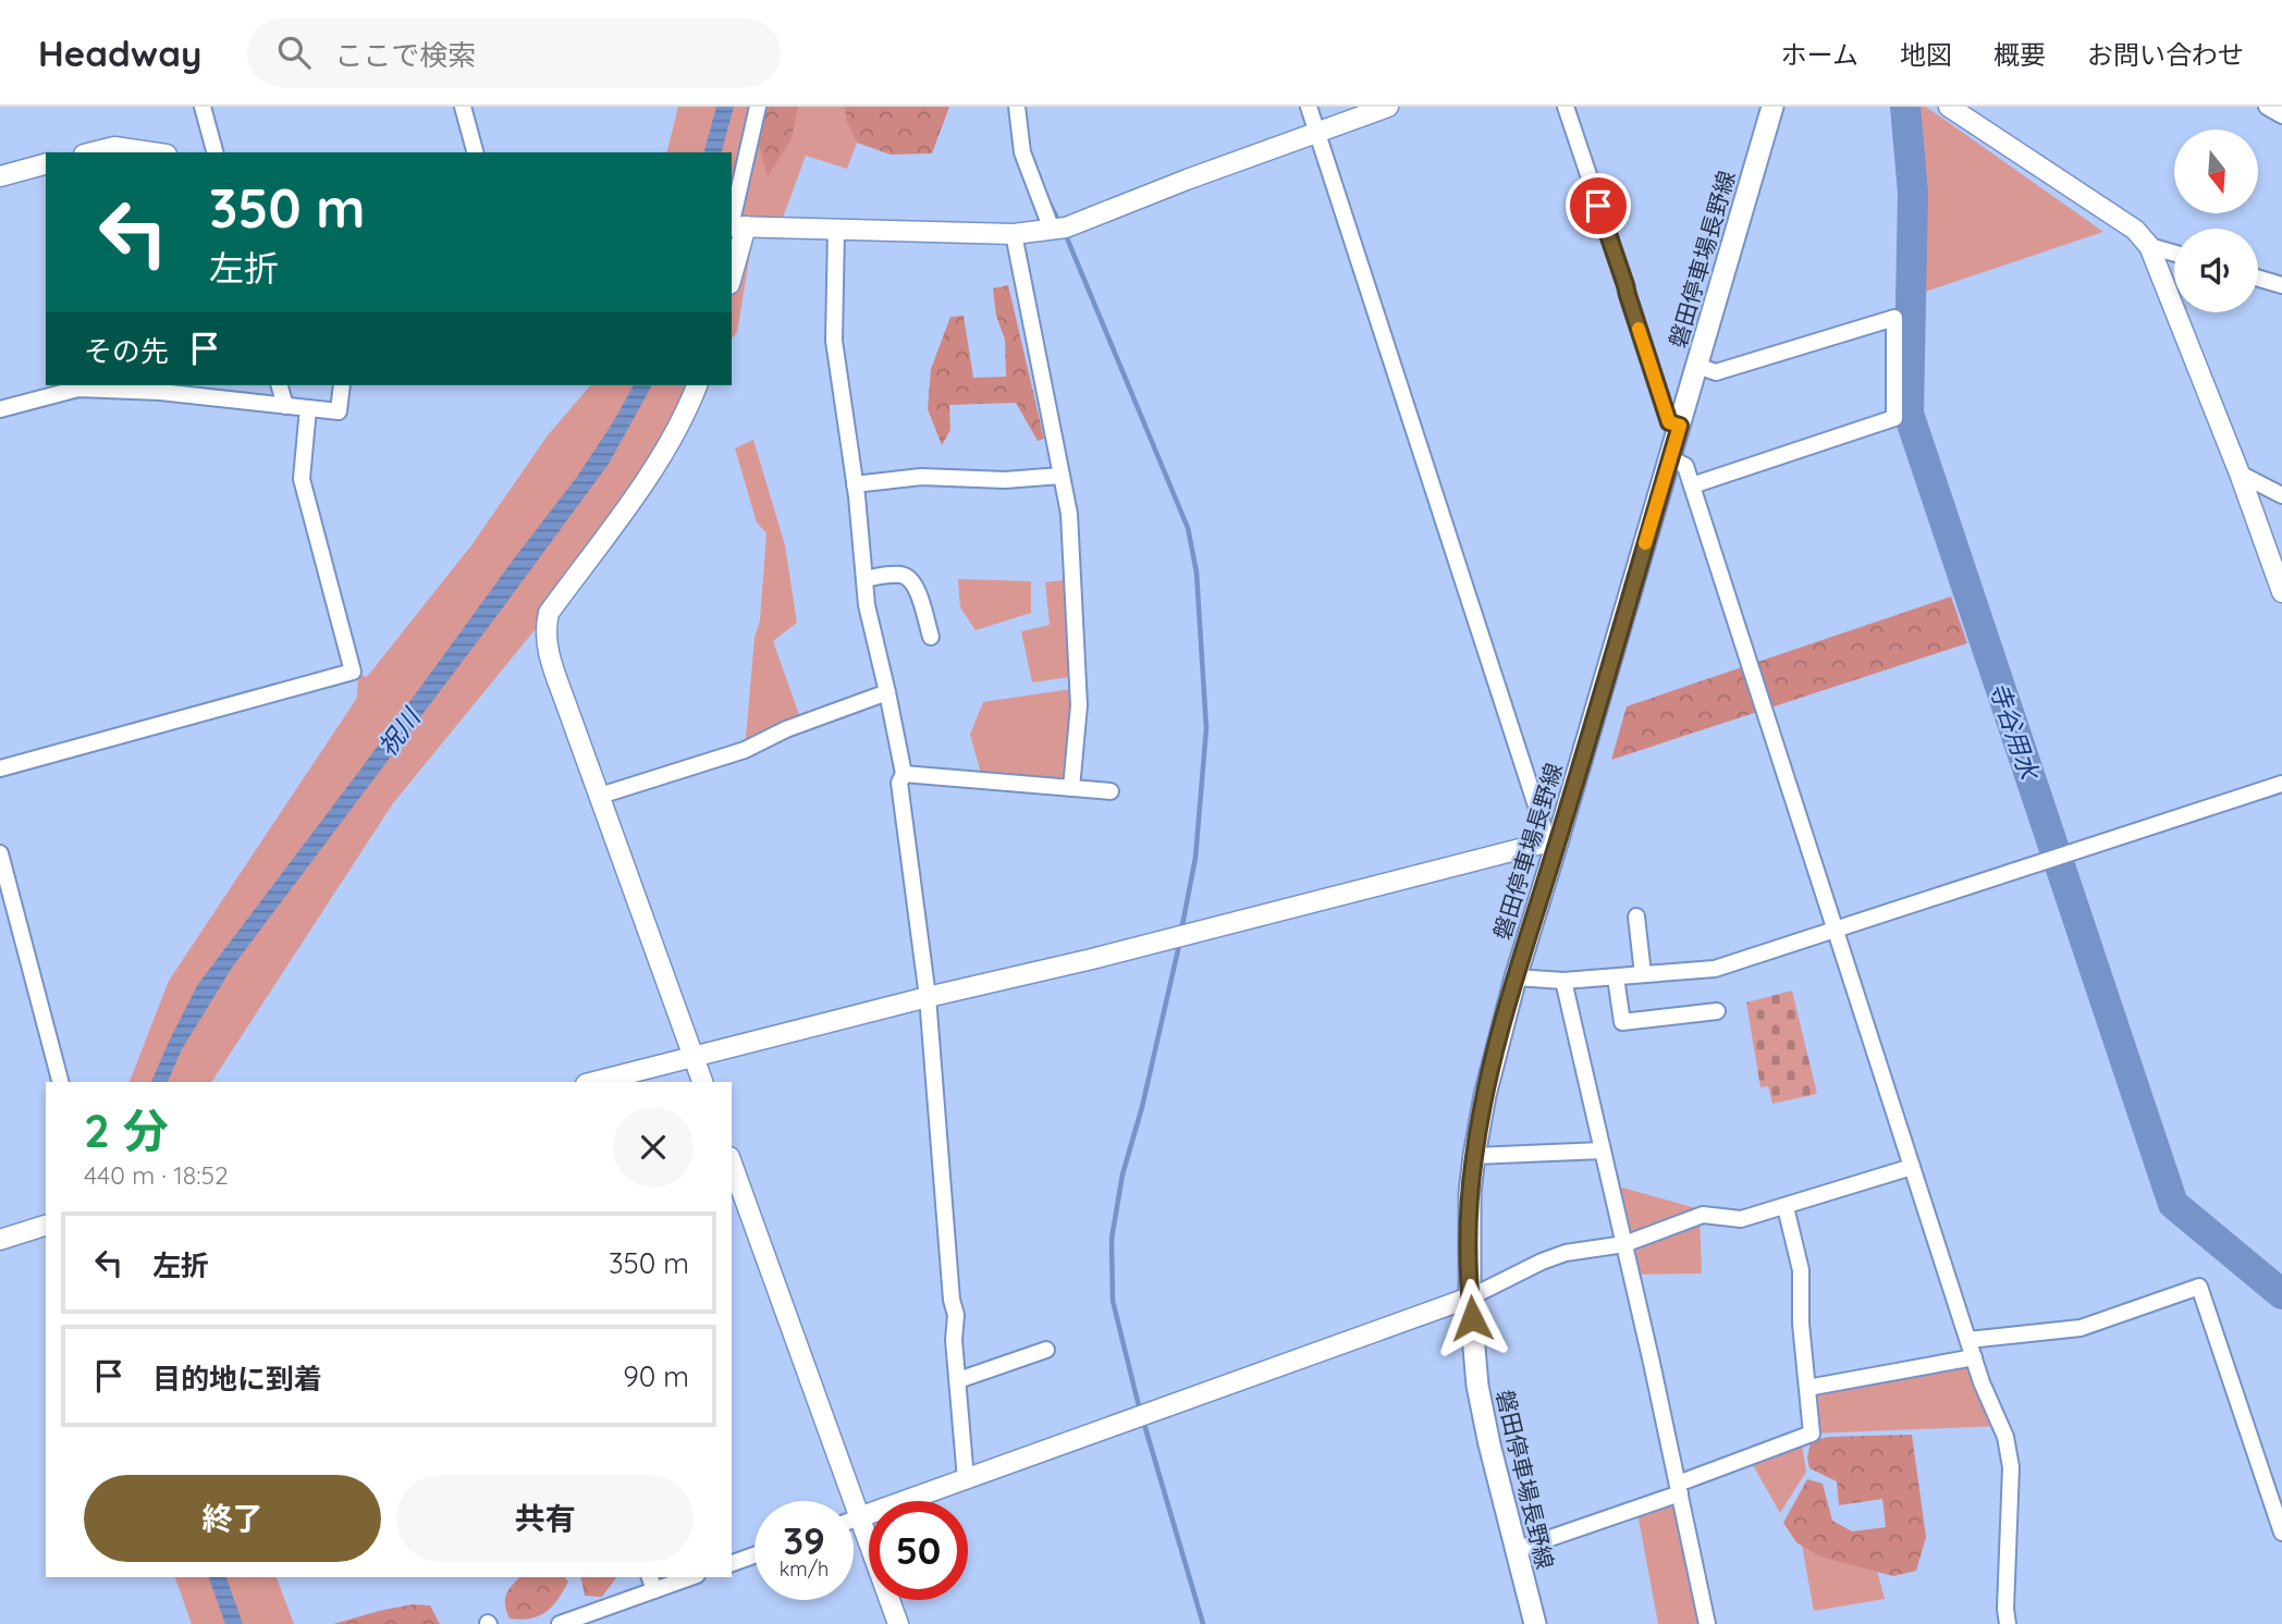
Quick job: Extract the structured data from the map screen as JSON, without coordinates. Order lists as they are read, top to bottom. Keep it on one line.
{"streets":{"main road":["磐田停車場長野線"]},"water":["寺谷用水","祝川"],"north":"bottom","page":{"header":"Headway","search":"ここで検索","nav":["ホーム","地図","概要","お問い合わせ"],"turn":["350 m","左折"],"then":"その先","heading":["2 分","440 m · 18:52"],"list":[{"name":"左折","value":"350 m"},{"name":"目的地に到着","value":"90 m"}],"buttons":["終了","共有"],"speed":"39 km/h","limit":"50"}}
